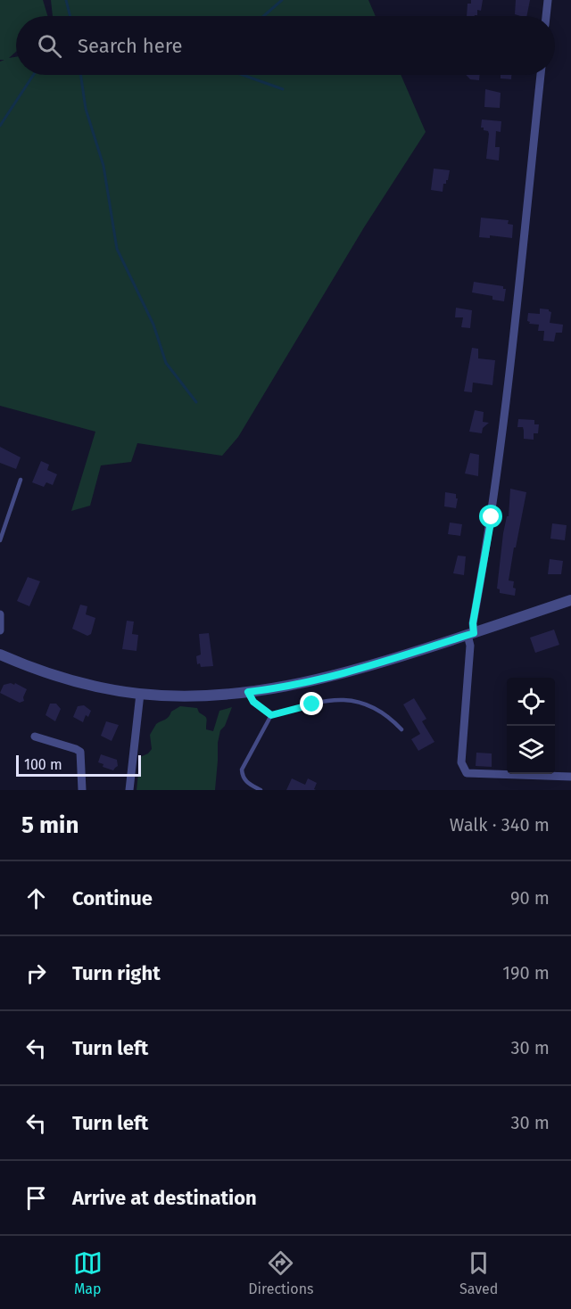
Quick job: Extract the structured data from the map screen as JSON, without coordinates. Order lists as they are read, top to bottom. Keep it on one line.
{"scale_bar":"100 m","page":{"search":"Search here","scale":"100 m","heading":["5 min","Walk · 340 m"],"list":[["Continue","90 m"],["Turn right","190 m"],["Turn left","30 m"],["Turn left","30 m"],"Arrive at destination"],"nav":["Map","Directions","Saved"]}}
